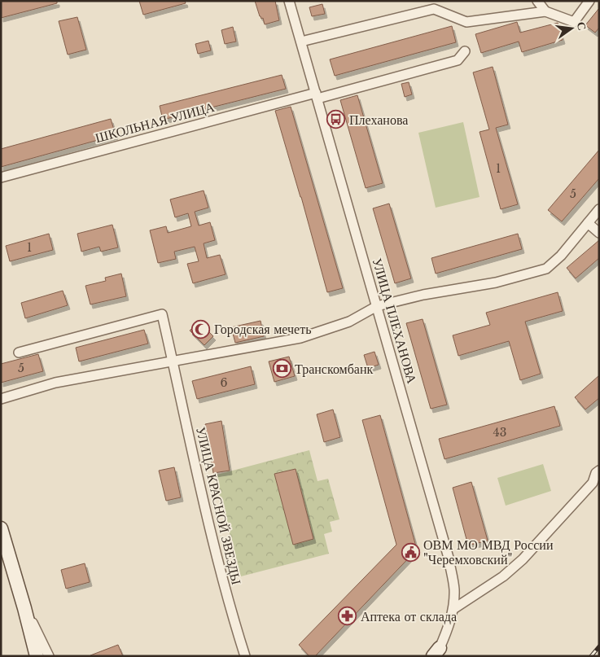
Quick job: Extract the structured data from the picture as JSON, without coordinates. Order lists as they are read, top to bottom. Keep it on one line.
{"streets":{"street":["ШКОЛЬНАЯ УЛИЦА","УЛИЦА ПЛЕХАНОВА","УЛИЦА КРАСНОЙ ЗВЕЗДЫ"]},"crossings":[["ШКОЛЬНАЯ УЛИЦА","УЛИЦА ПЛЕХАНОВА"]],"places":{"bus stop":["Плеханова"],"mosque":["Городская мечеть"],"bank":["Транскомбанк"],"public building":["ОВМ МО МВД России \"Черемховский\""],"pharmacy":["Аптека от склада"]},"house_numbers":["1","5","1","5","6","43"],"north":"right"}
